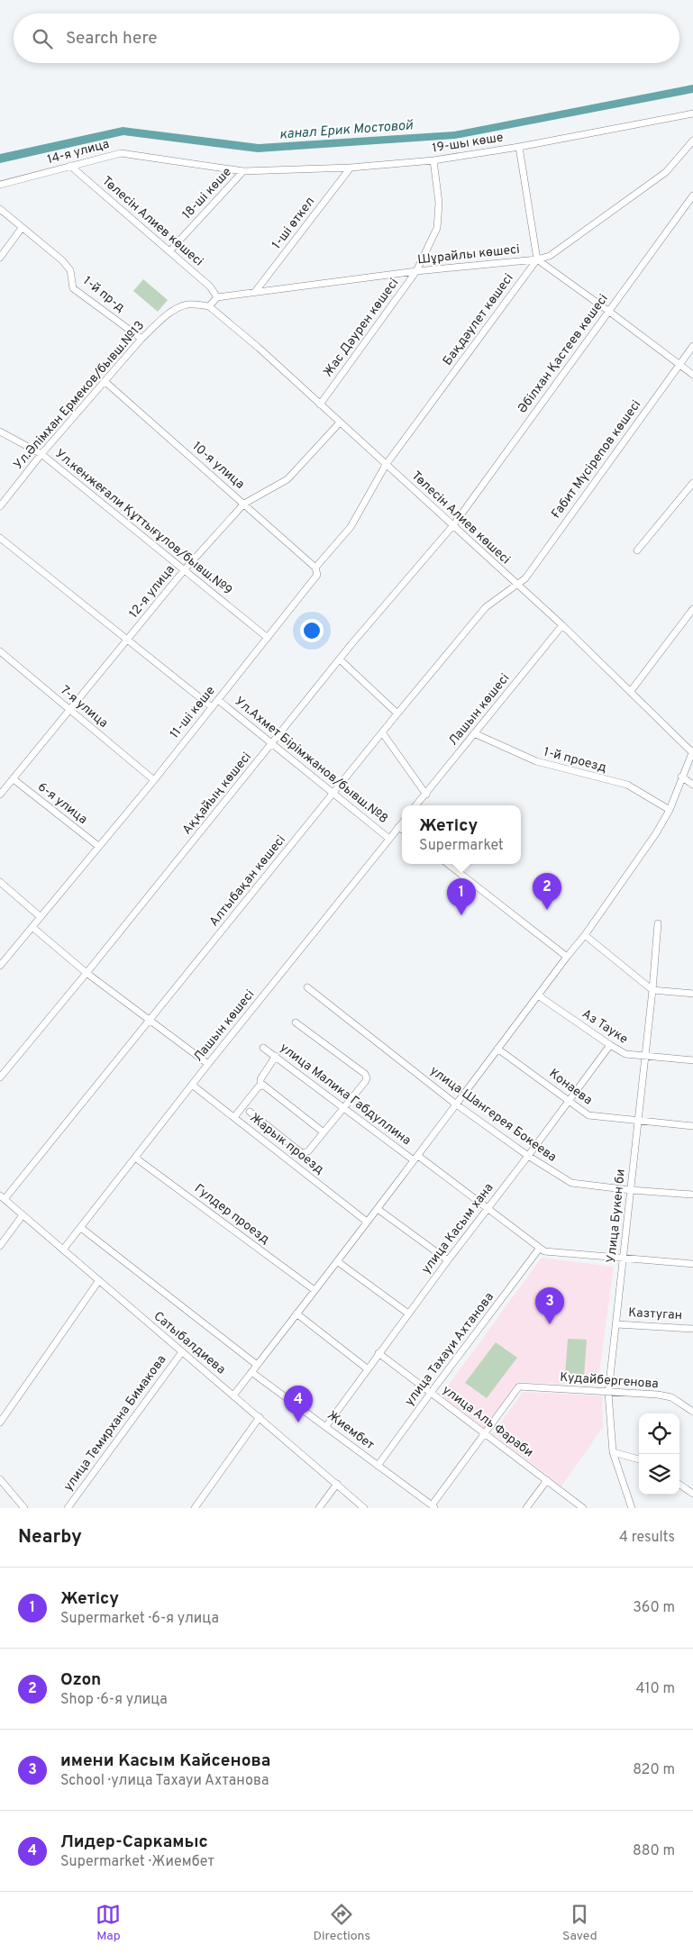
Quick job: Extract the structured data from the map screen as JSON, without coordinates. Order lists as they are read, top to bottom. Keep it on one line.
{"streets":{"street":["19-шы көше","14-я улица","18-ші көше","Төлесін Алиев көшесі","1-шi өткел","Шұрайлы көшесі","1-й пр-д","Бақдәулет көшесi","Жас Дәурен көшесі","Әбілхан Қастеев көшесi","Ул.Әлімхан Ермеков/бывш.№13","Ғабит Мүсірепов көшесi","10-я улица","Ул.кенжеғали Құттығұлов/бывш.№9","12-я улица","7-я улица","Лашын көшесі","11-ші көше","Ул.Ахмет Бірімжанов/бывш.№8","1-й проезд","Аққайың көшесі","6-я улица","Алтыбақан көшесі","Аз Тауке","Конаева","улица Малика Габдуллина","улица Шангерея Бокеева","Жарык проезд","Гулдер проезд","Улица Букен би","улица Касым хана","Казтуган","Сатыбалдиева","улица Тахауи Ахтанова","Кудайбергенова","улица Аль Фараби","улица Темирхана Бимакова","Жиембет"]},"crossings":[["19-шы көше","14-я улица"],["19-шы көше","18-ші көше"],["19-шы көше","1-шi өткел"],["19-шы көше","Жас Дәурен көшесі"],["14-я улица","18-ші көше"],["14-я улица","Төлесін Алиев көшесі"],["18-ші көше","Төлесін Алиев көшесі"],["Төлесін Алиев көшесі","Шұрайлы көшесі"],["Төлесін Алиев көшесі","Бақдәулет көшесi"],["Төлесін Алиев көшесі","Жас Дәурен көшесі"],["Төлесін Алиев көшесі","Әбілхан Қастеев көшесi"],["Төлесін Алиев көшесі","Ул.Әлімхан Ермеков/бывш.№13"],["Төлесін Алиев көшесі","Ғабит Мүсірепов көшесi"],["Төлесін Алиев көшесі","12-я улица"],["Төлесін Алиев көшесі","Лашын көшесі"],["Төлесін Алиев көшесі","11-ші көше"],["Төлесін Алиев көшесі","Аққайың көшесі"],["Төлесін Алиев көшесі","Алтыбақан көшесі"],["1-шi өткел","Шұрайлы көшесі"],["Шұрайлы көшесі","Бақдәулет көшесi"],["Шұрайлы көшесі","Жас Дәурен көшесі"],["1-й пр-д","Ул.Әлімхан Ермеков/бывш.№13"],["Бақдәулет көшесi","11-ші көше"],["Әбілхан Қастеев көшесi","Аққайың көшесі"],["Ул.Әлімхан Ермеков/бывш.№13","10-я улица"],["Ул.Әлімхан Ермеков/бывш.№13","Ул.кенжеғали Құттығұлов/бывш.№9"],["Ғабит Мүсірепов көшесi","Алтыбақан көшесі"],["10-я улица","12-я улица"],["10-я улица","11-ші көше"],["Ул.кенжеғали Құттығұлов/бывш.№9","12-я улица"],["Ул.кенжеғали Құттығұлов/бывш.№9","11-ші көше"],["12-я улица","7-я улица"],["12-я улица","6-я улица"],["7-я улица","11-ші көше"],["Лашын көшесі","Ул.Ахмет Бірімжанов/бывш.№8"],["Лашын көшесі","1-й проезд"],["Лашын көшесі","Жарык проезд"],["Лашын көшесі","Гулдер проезд"],["Лашын көшесі","Сатыбалдиева"],["11-ші көше","Ул.Ахмет Бірімжанов/бывш.№8"],["11-ші көше","6-я улица"],["Ул.Ахмет Бірімжанов/бывш.№8","Аққайың көшесі"],["Ул.Ахмет Бірімжанов/бывш.№8","Алтыбақан көшесі"],["Алтыбақан көшесі","Сатыбалдиева"],["Аз Тауке","Улица Букен би"],["Аз Тауке","улица Касым хана"],["Конаева","Улица Букен би"],["Конаева","улица Касым хана"],["улица Малика Габдуллина","Улица Букен би"],["улица Малика Габдуллина","улица Касым хана"],["улица Малика Габдуллина","улица Тахауи Ахтанова"],["улица Шангерея Бокеева","Улица Букен би"],["улица Шангерея Бокеева","улица Касым хана"],["Улица Букен би","Казтуган"],["Улица Букен би","Кудайбергенова"],["улица Касым хана","улица Аль Фараби"],["улица Касым хана","Жиембет"],["Сатыбалдиева","улица Темирхана Бимакова"],["улица Тахауи Ахтанова","улица Аль Фараби"],["улица Тахауи Ахтанова","Жиембет"],["Кудайбергенова","улица Аль Фараби"]],"water":["канал Ерик Мостовой"],"page":{"search":"Search here","popup":["Жетісу","Supermarket"],"pins":["2","1","3","4"],"heading":["Nearby","4 results"],"list":[{"mark":"1","name":"Жетісу","note":"Supermarket · 6-я улица","value":"360 m"},{"mark":"2","name":"Ozon","note":"Shop · 6-я улица","value":"410 m"},{"mark":"3","name":"имени Касым Кайсенова","note":"School · улица Тахауи Ахтанова","value":"820 m"},{"mark":"4","name":"Лидер-Саркамыс","note":"Supermarket · Жиембет","value":"880 m"}],"nav":["Map","Directions","Saved"]}}
